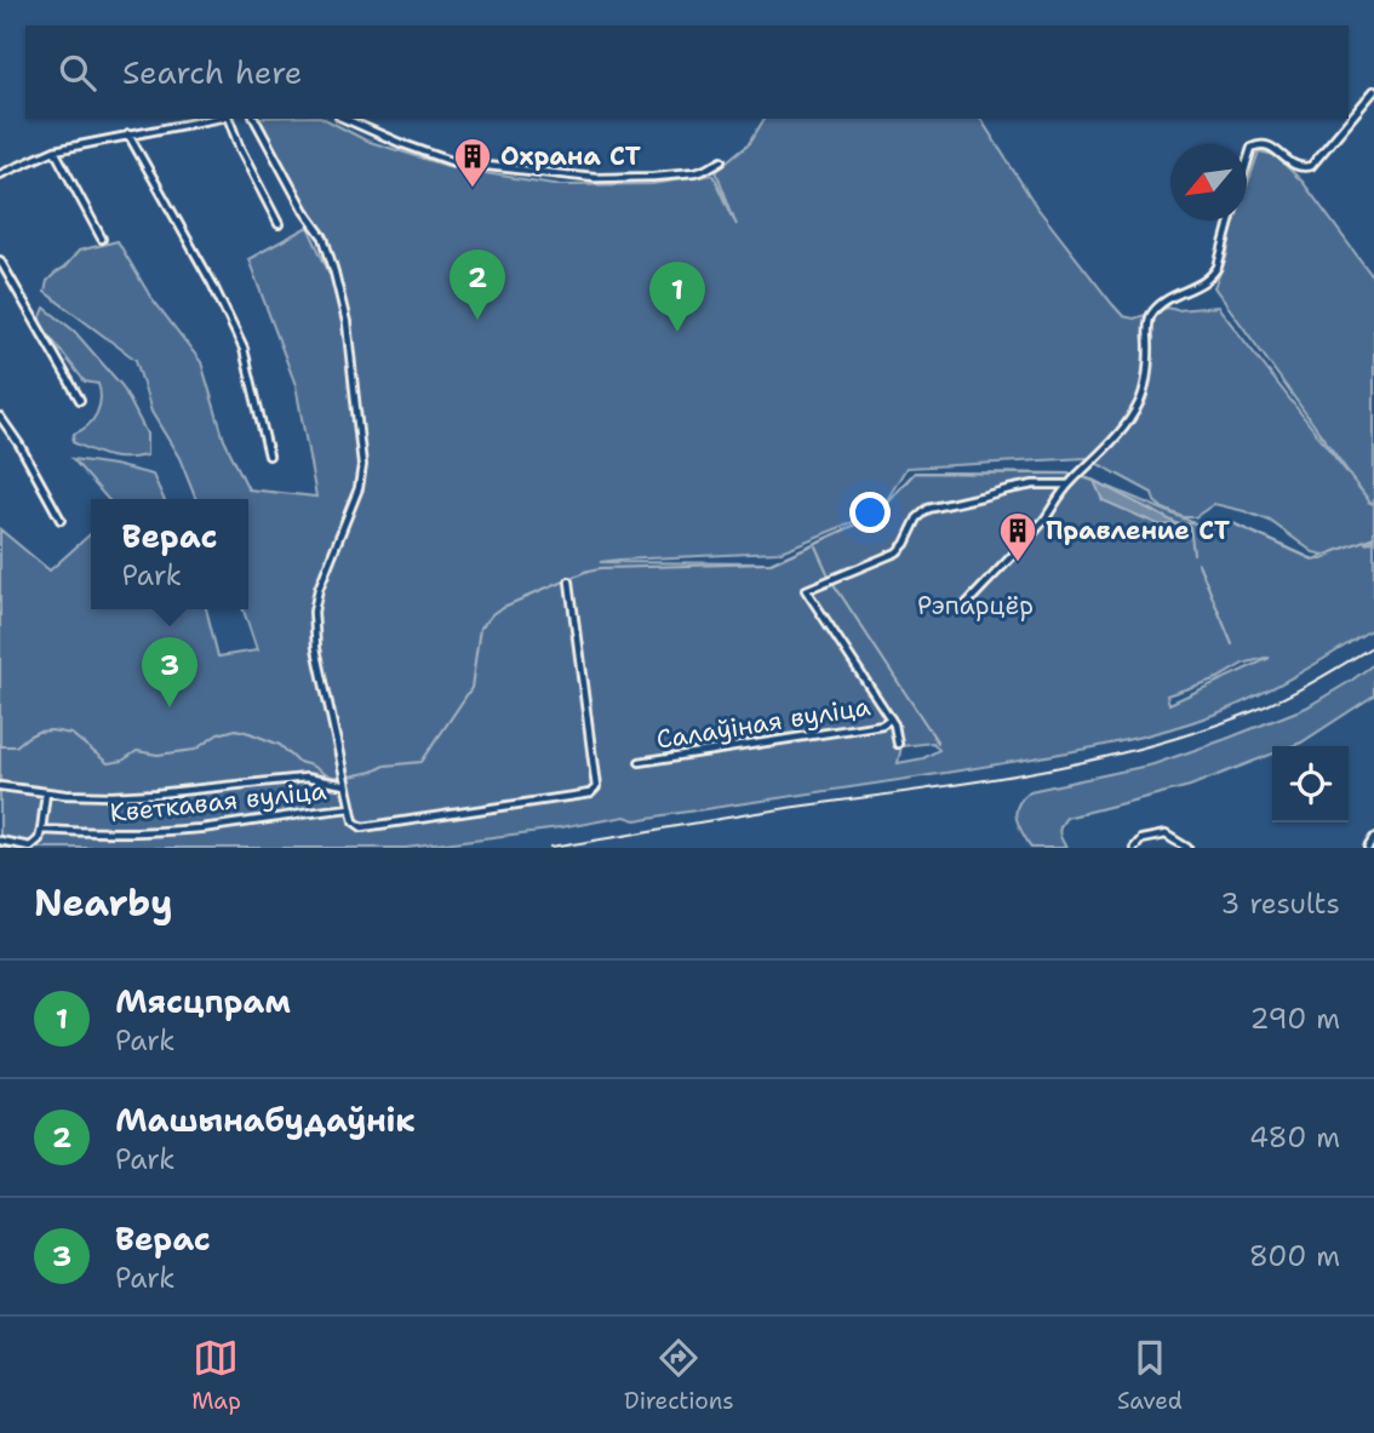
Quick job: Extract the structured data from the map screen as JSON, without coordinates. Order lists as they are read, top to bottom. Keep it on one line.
{"streets":{"street":["Салаўіная вуліца","Кветкавая вуліца"]},"parks":["Рэпарцёр"],"places":{"building":["Охрана СТ","Правление СТ"]},"north":"bottom left","page":{"search":"Search here","pins":["2","1","3"],"popup":["Верас","Park"],"heading":["Nearby","3 results"],"list":[{"mark":"1","name":"Мясцпрам","note":"Park","value":"290 m"},{"mark":"2","name":"Машынабудаўнік","note":"Park","value":"480 m"},{"mark":"3","name":"Верас","note":"Park","value":"800 m"}],"nav":["Map","Directions","Saved"]}}
